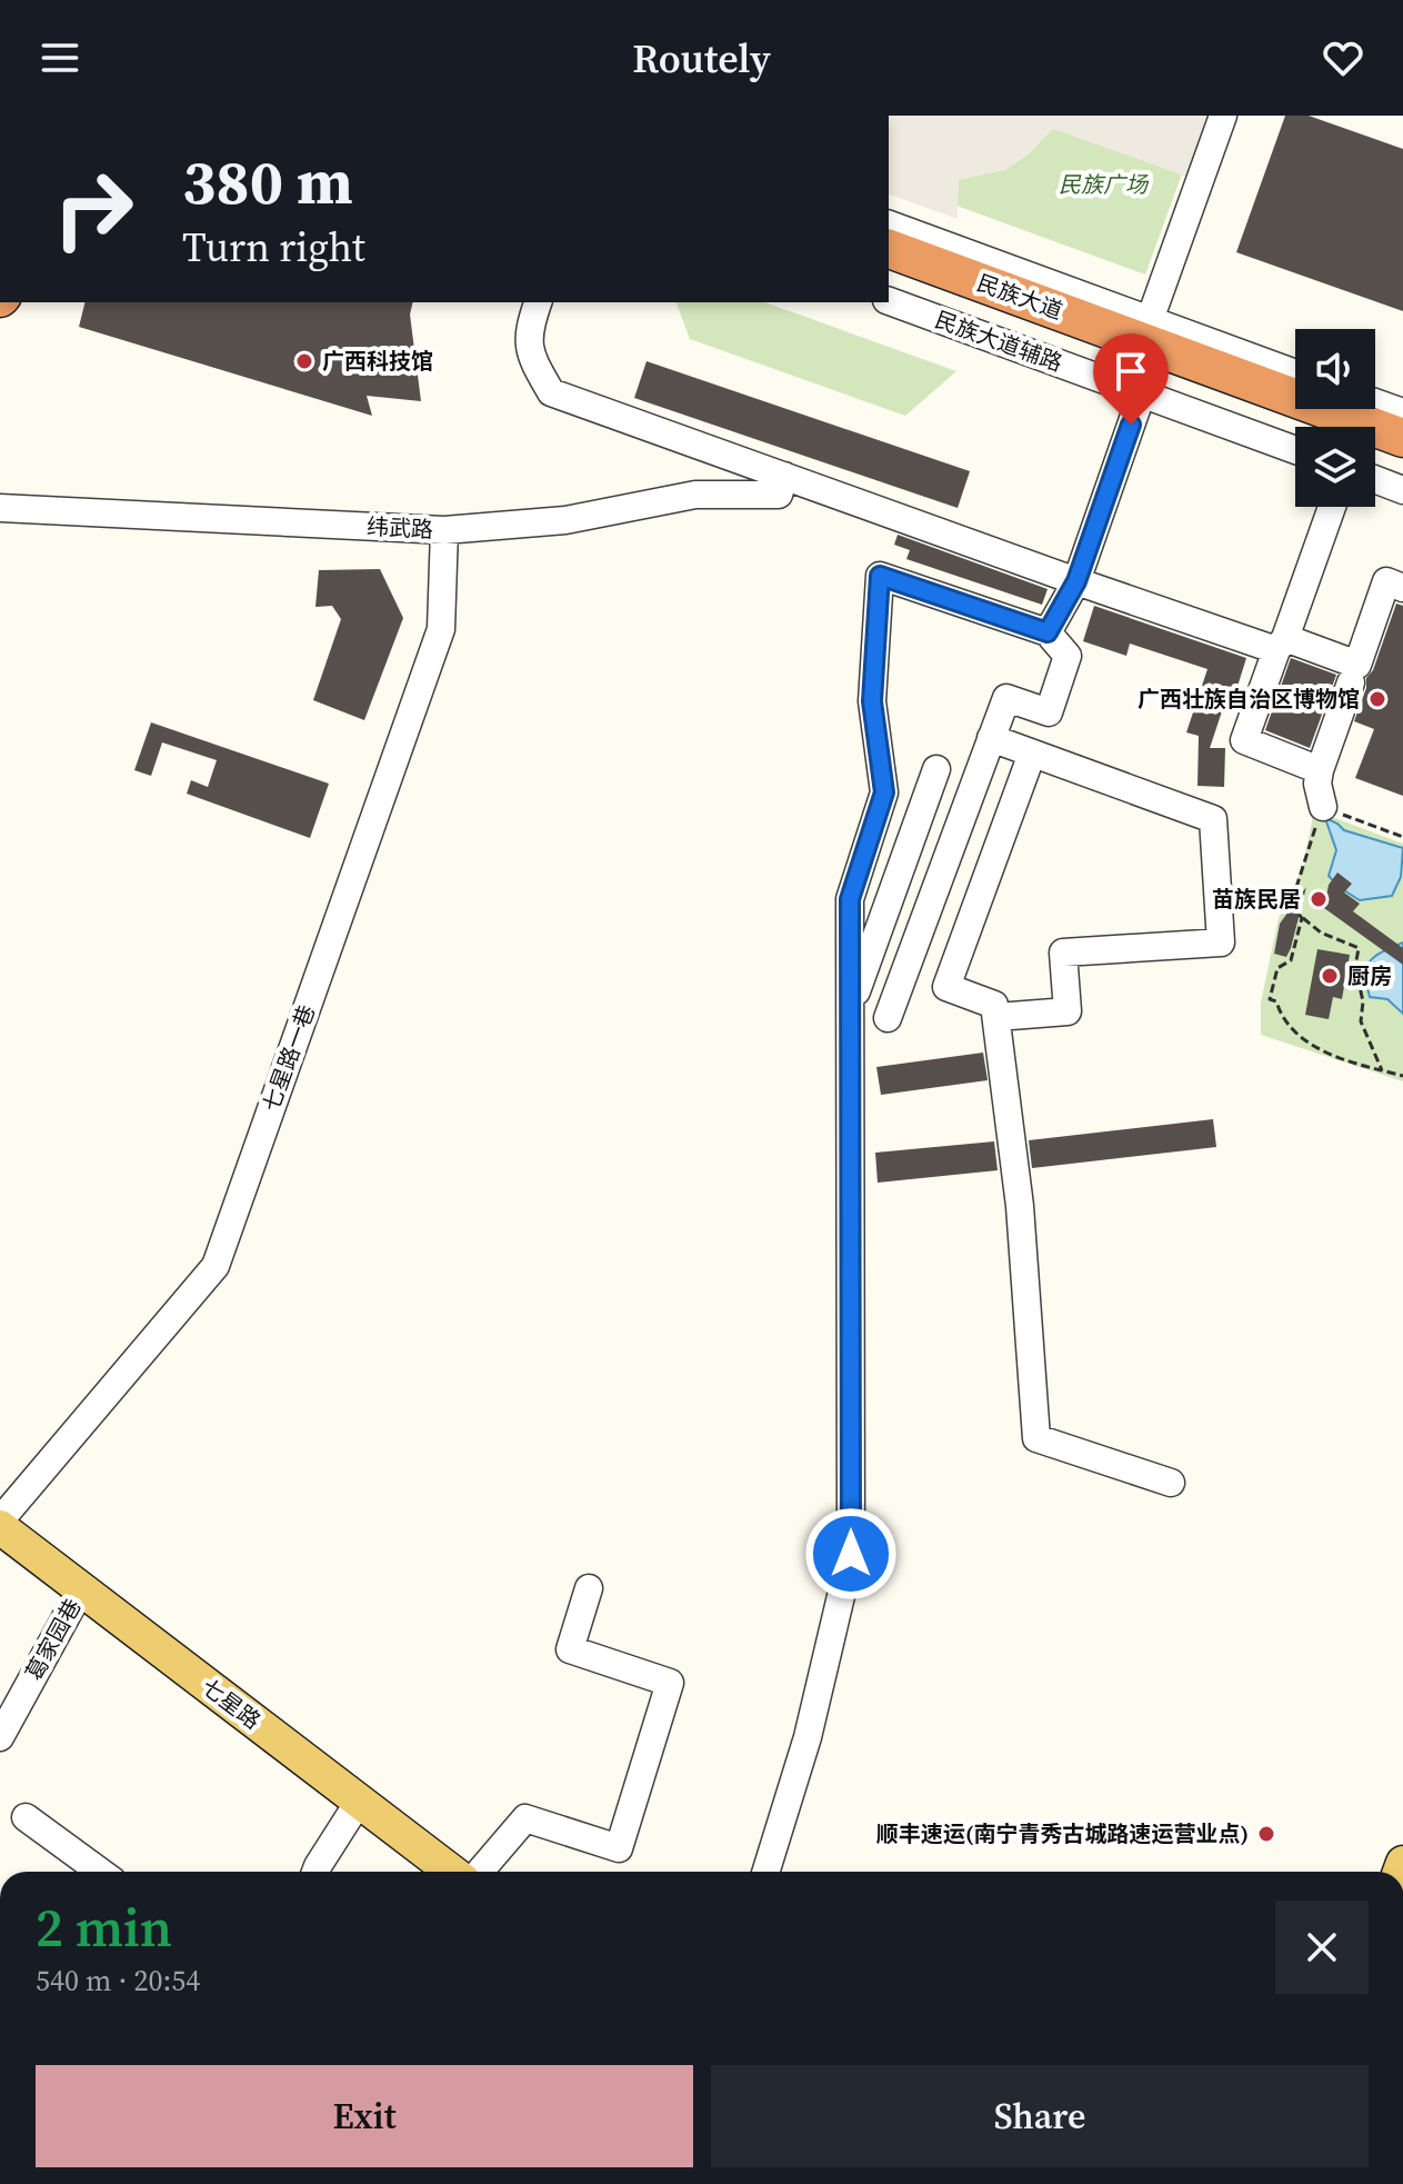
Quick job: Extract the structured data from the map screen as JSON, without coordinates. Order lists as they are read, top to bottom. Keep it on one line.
{"streets":{"highway":["民族大道"],"main road":["七星路"],"street":["民族大道辅路","纬武路","七星路一巷","葛家园巷"]},"crossings":[["纬武路","七星路一巷"],["七星路一巷","七星路"],["葛家园巷","七星路"]],"parks":["民族广场"],"places":["广西科技馆","广西壮族自治区博物馆","苗族民居","厨房","顺丰速运(南宁青秀古城路速运营业点)"],"page":{"header":"Routely","turn":["380 m","Turn right"],"heading":["2 min","540 m · 20:54"],"buttons":["Exit","Share"]}}
